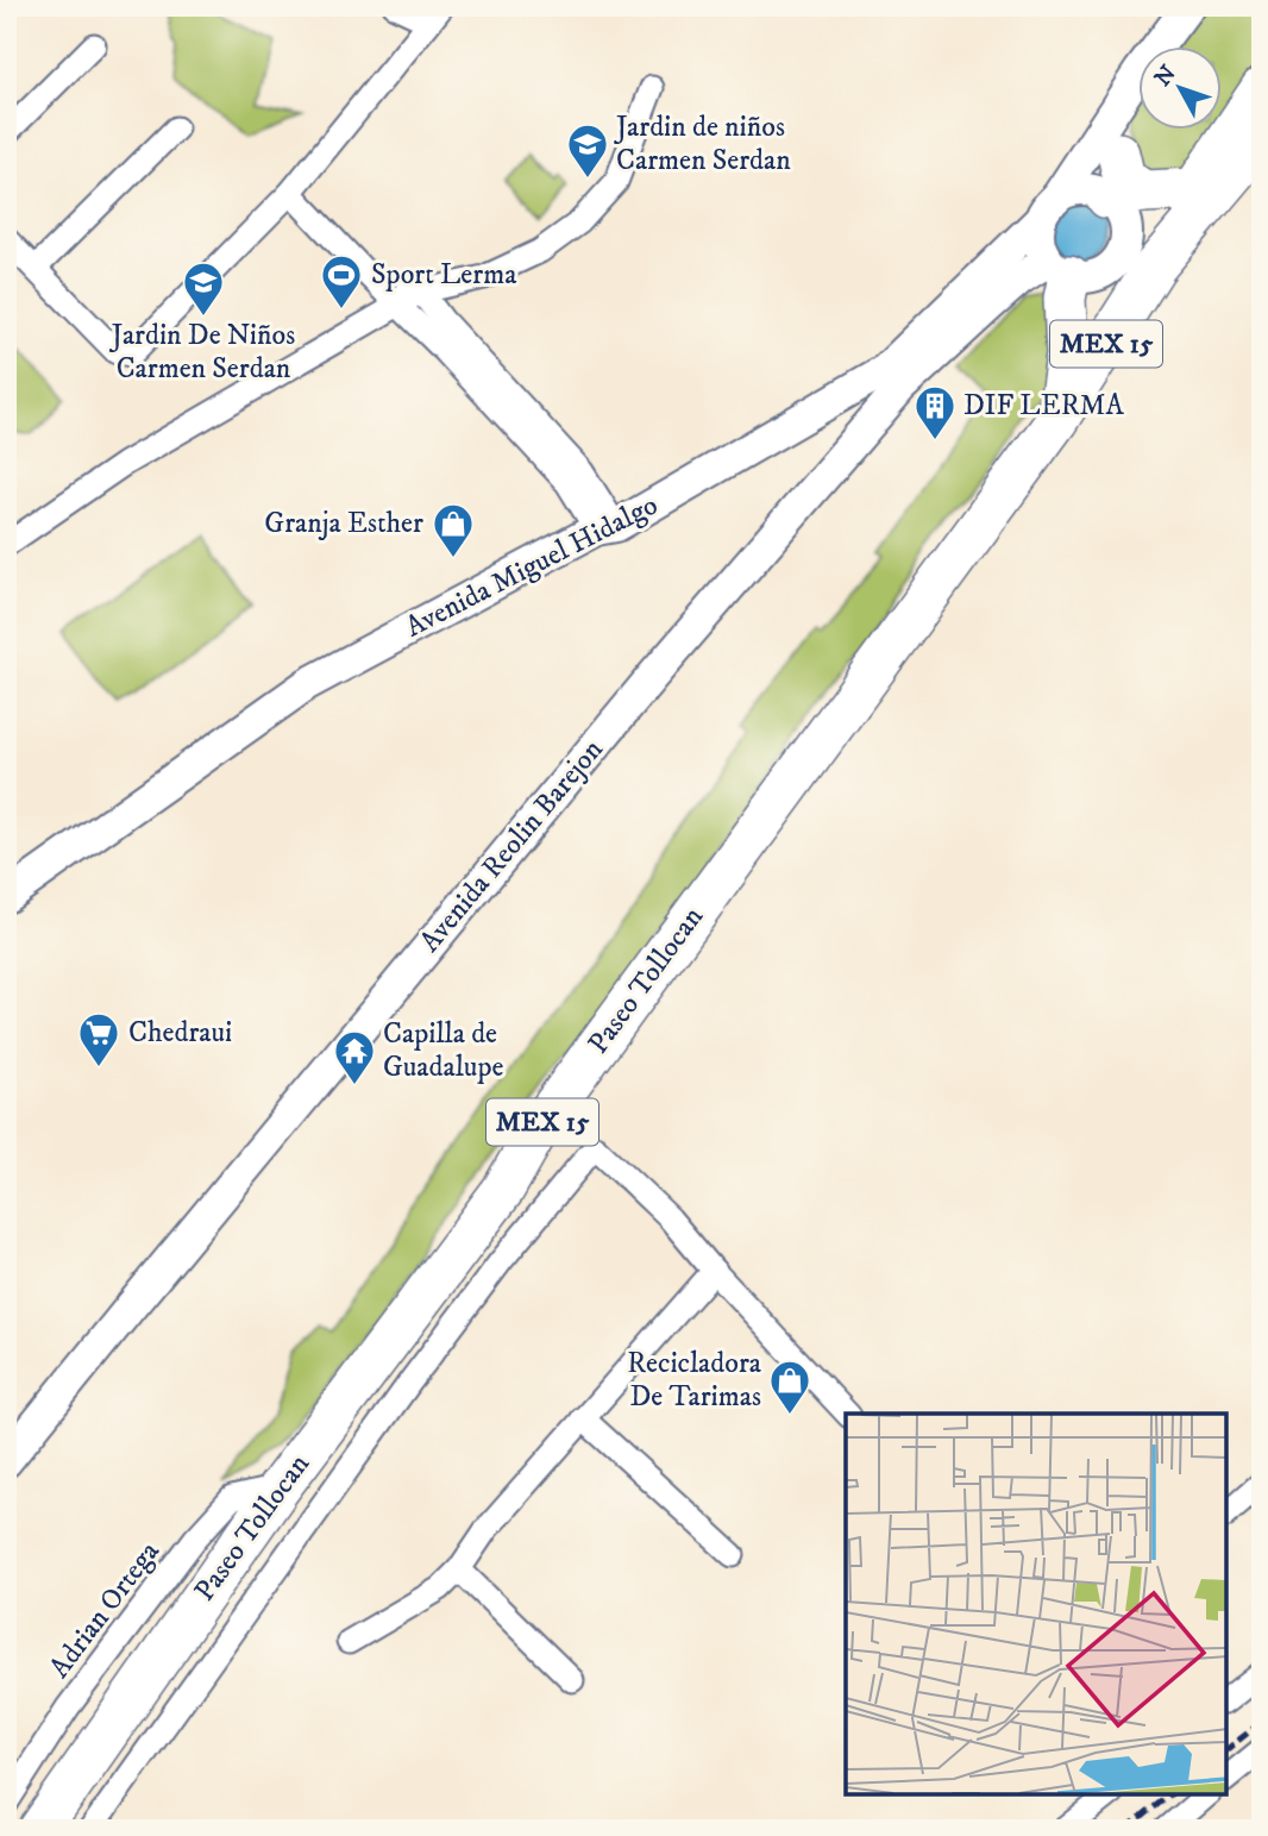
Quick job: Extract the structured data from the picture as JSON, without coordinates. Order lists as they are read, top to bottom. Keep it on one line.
{"streets":{"highway":["MEX 15","Paseo Tollocan"],"main road":["Avenida Miguel Hidalgo","Avenida Reolin Barejon"],"street":["Adrian Ortega"]},"crossings":[["Avenida Miguel Hidalgo","Avenida Reolin Barejon"],["Avenida Miguel Hidalgo","Paseo Tollocan"],["Avenida Reolin Barejon","Paseo Tollocan"],["Paseo Tollocan","Adrian Ortega"]],"places":{"school or university":["Jardin de niños Carmen Serdan","Jardin De Niños Carmen Serdan"],"sports":["Sport Lerma"],"building":["DIF LERMA"],"shop":["Granja Esther","Recicladora De Tarimas"],"supermarket":["Chedraui"],"temple":["Capilla de Guadalupe"]},"north":"top left"}
